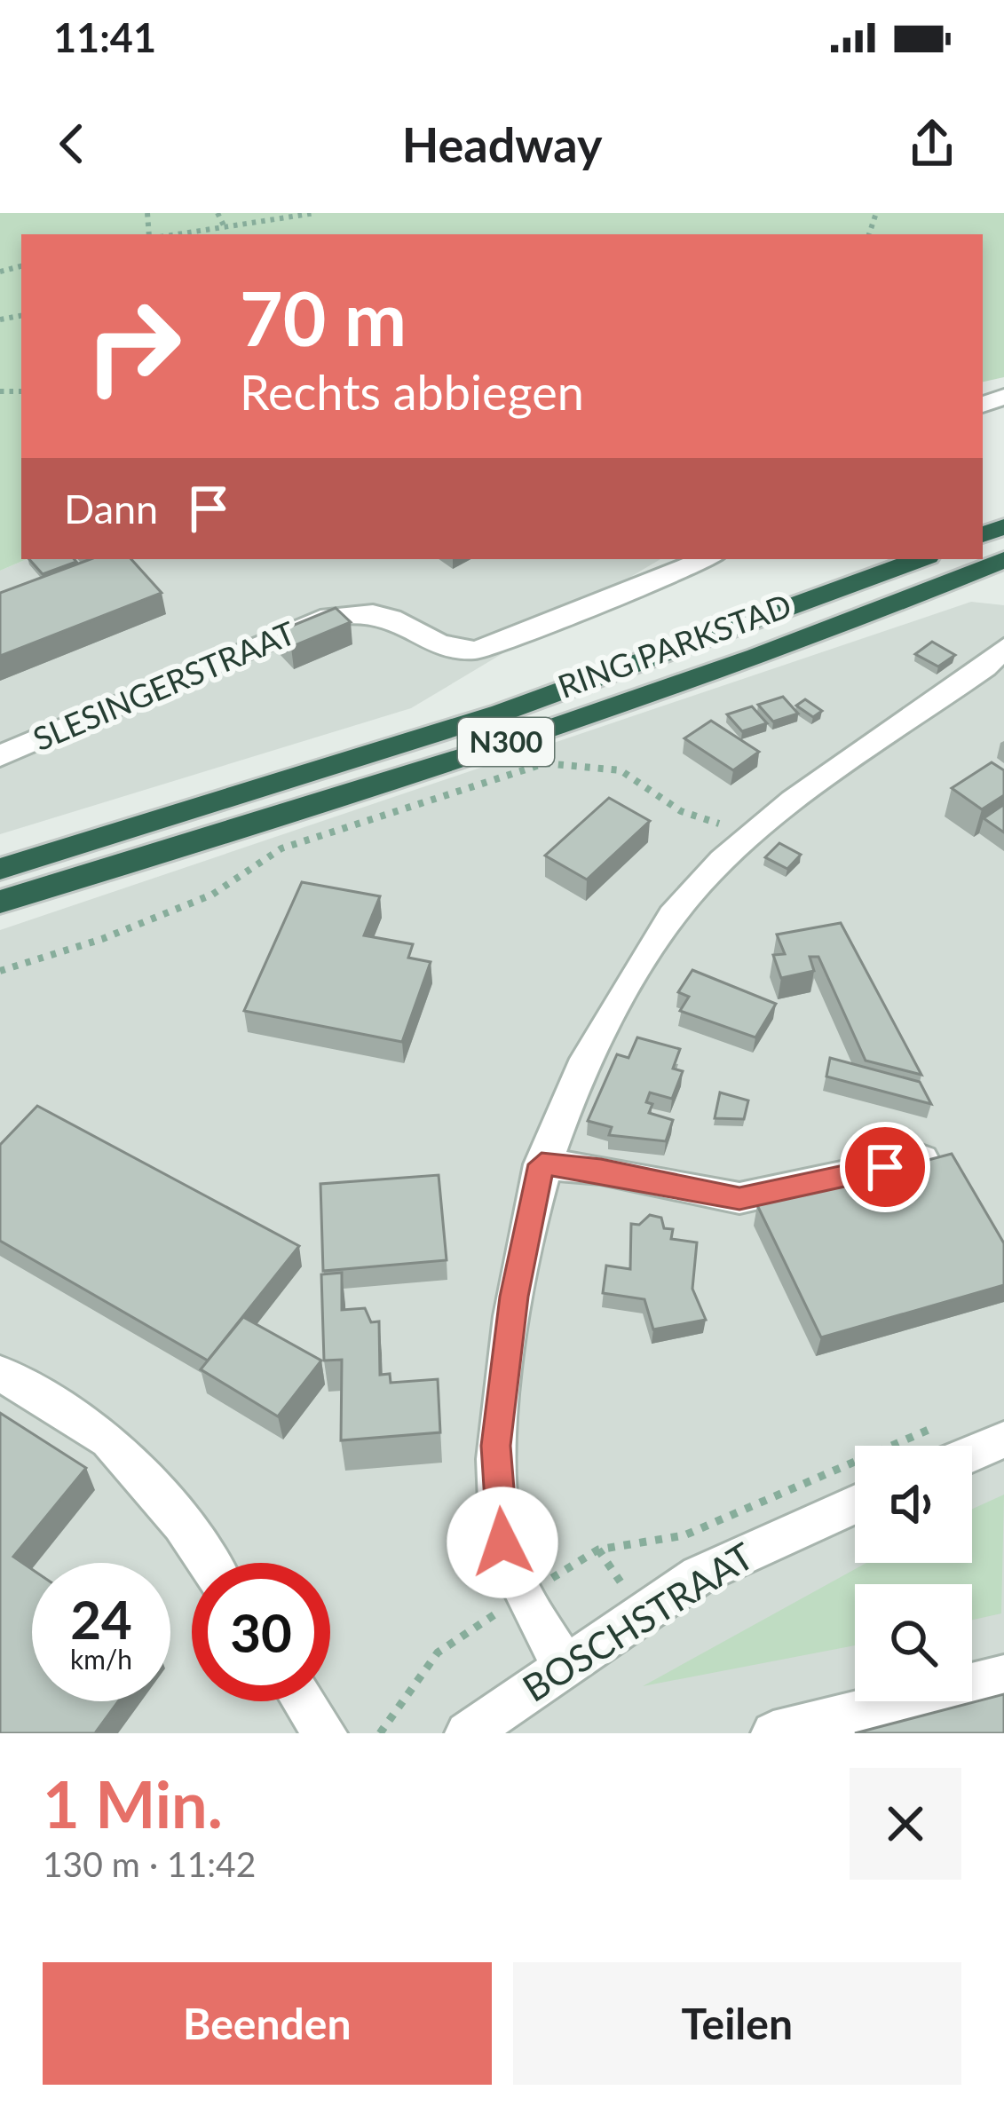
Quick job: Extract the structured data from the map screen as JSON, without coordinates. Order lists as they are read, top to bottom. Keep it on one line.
{"streets":{"highway":["RING PARKSTAD","N300"],"street":["SLESINGERSTRAAT","BOSCHSTRAAT"]},"page":{"status":"11:41","header":"Headway","turn":["70 m","Rechts abbiegen"],"then":"Dann","speed":"24 km/h","limit":"30","heading":["1 Min.","130 m · 11:42"],"buttons":["Beenden","Teilen"]}}
